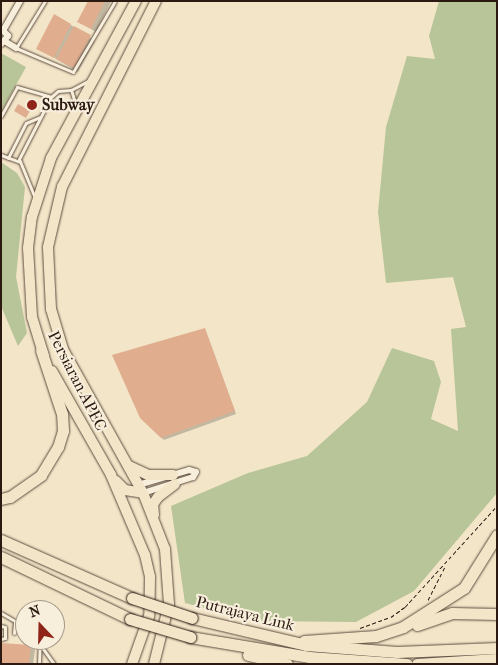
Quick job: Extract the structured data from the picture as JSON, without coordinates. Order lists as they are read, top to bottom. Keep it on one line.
{"streets":{"highway":["Putrajaya Link"],"main road":["Persiaran APEC"]},"places":["Subway"],"north":"top"}
